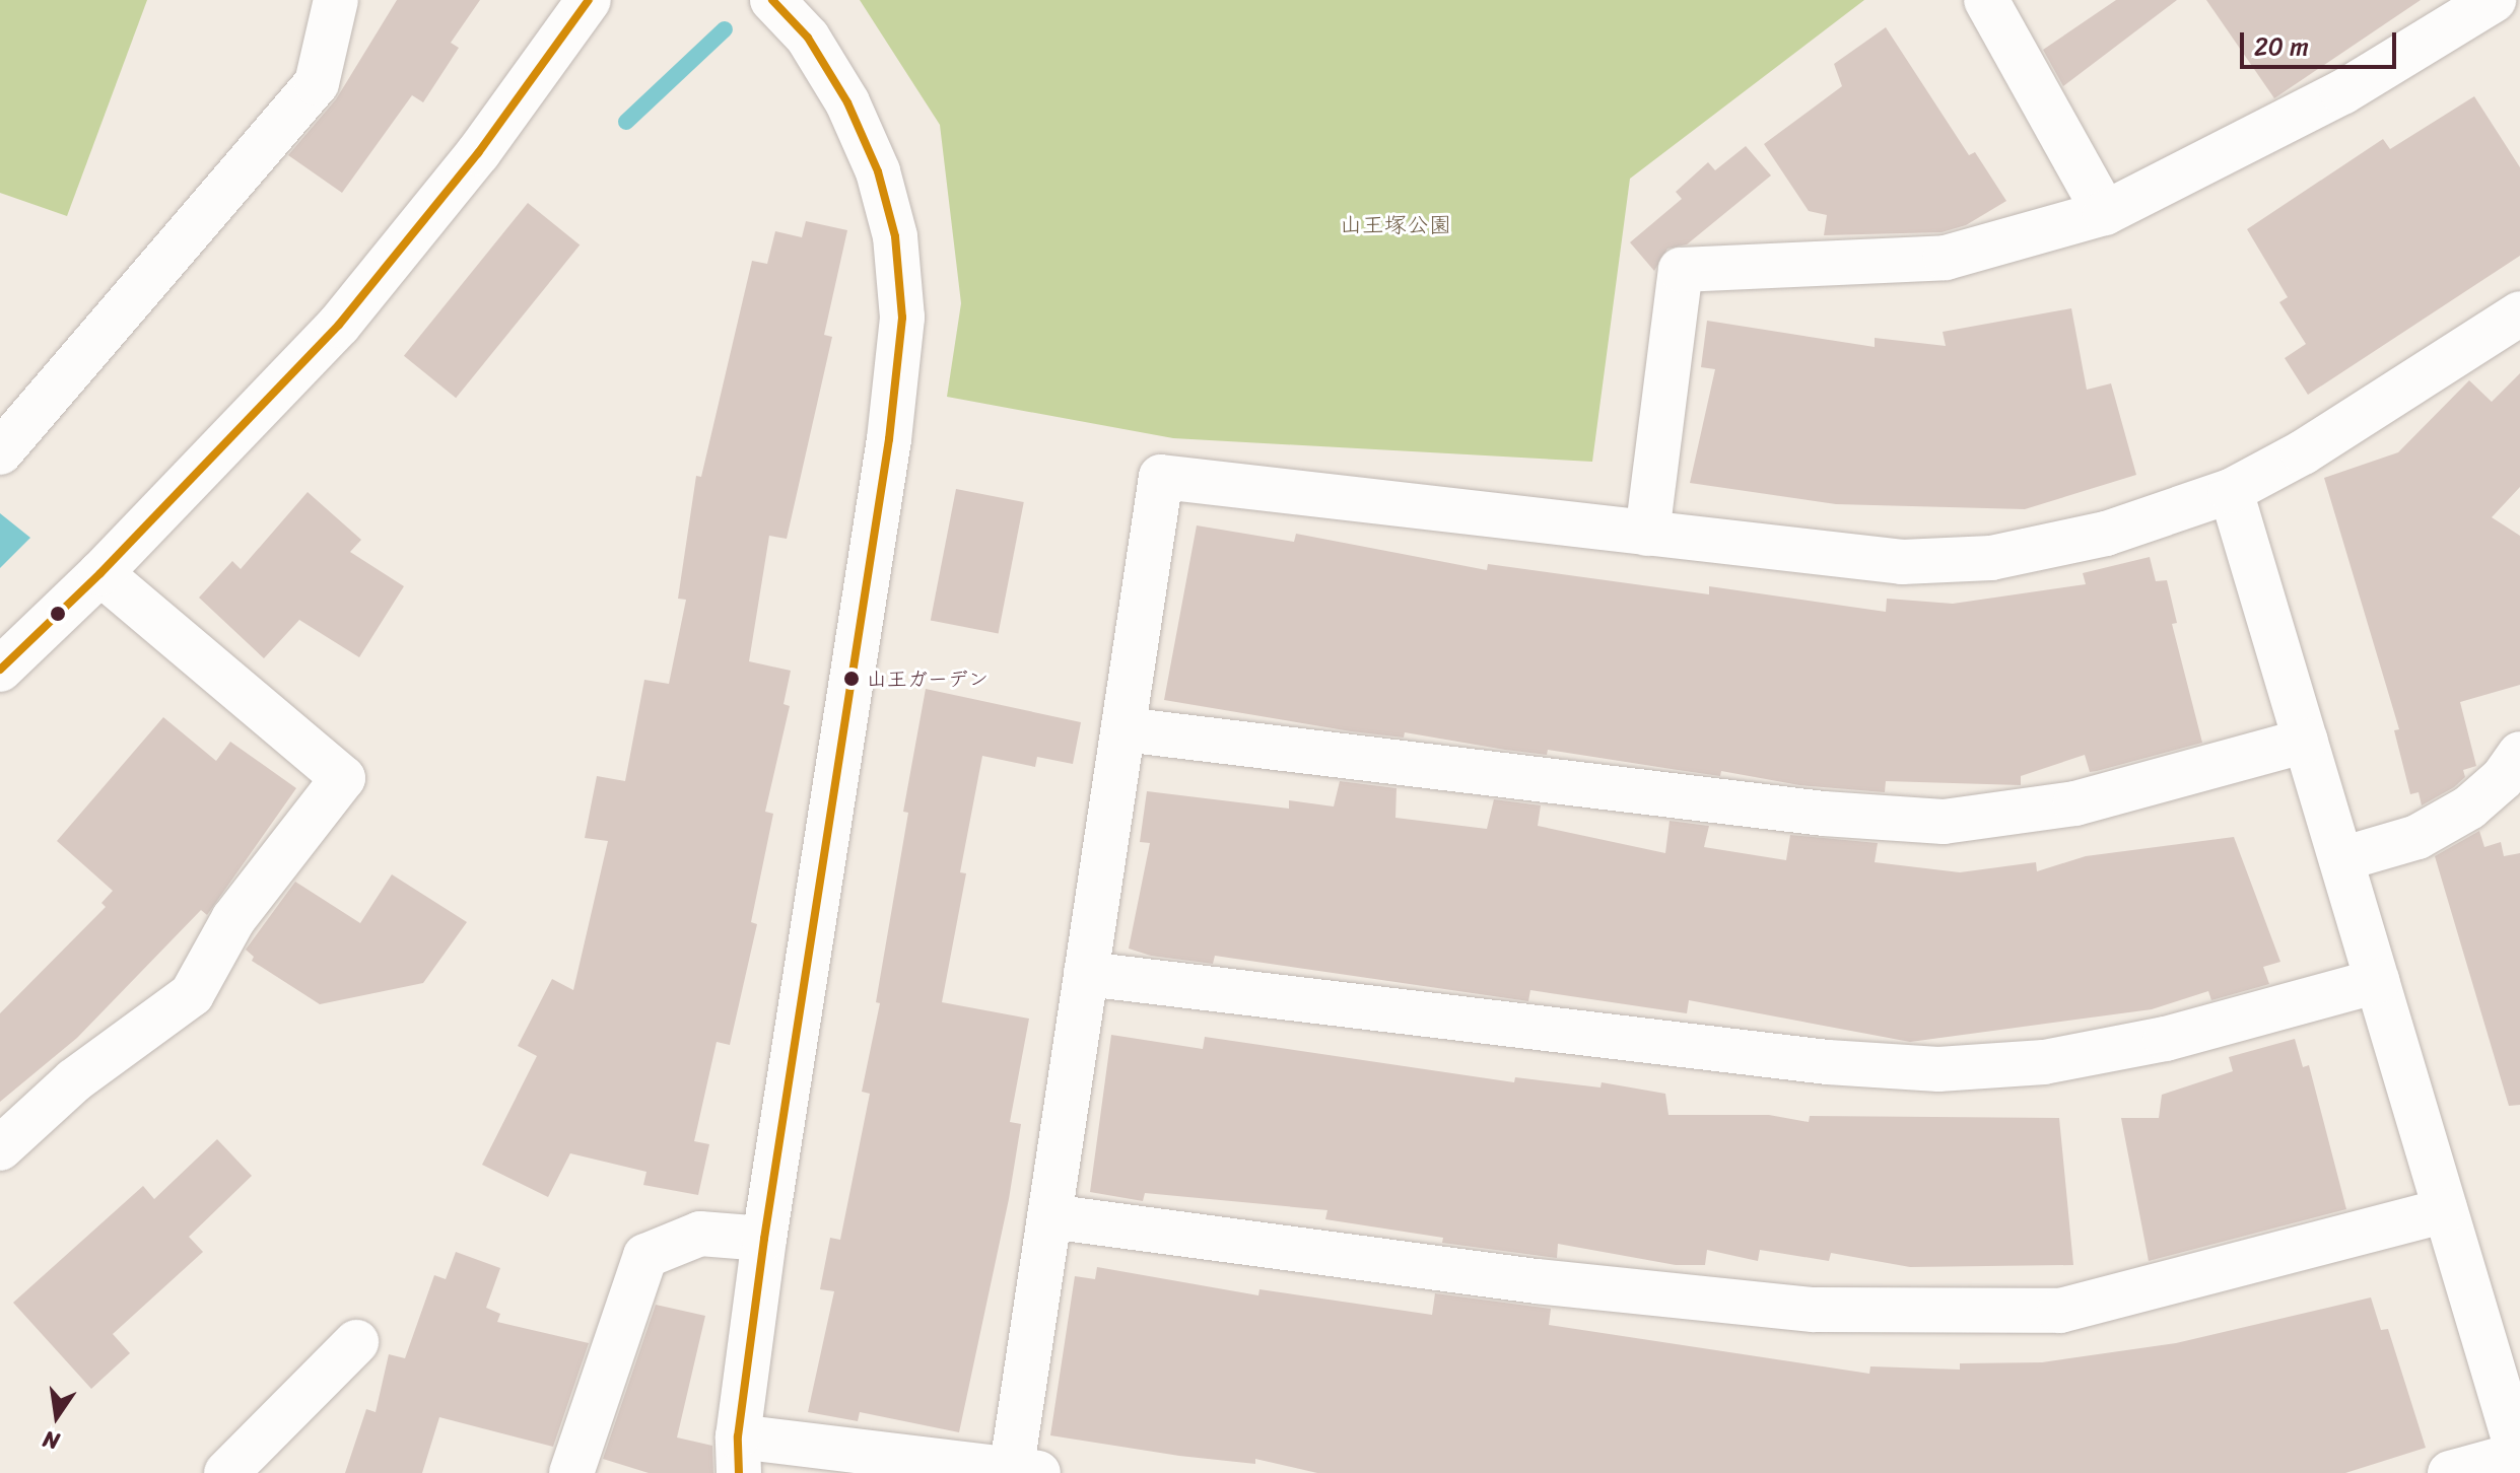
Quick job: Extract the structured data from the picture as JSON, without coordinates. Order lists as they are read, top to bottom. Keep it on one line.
{"parks":["山王塚公園"],"places":["山王ガーデン"],"scale_bar":"20 m","north":"bottom"}
